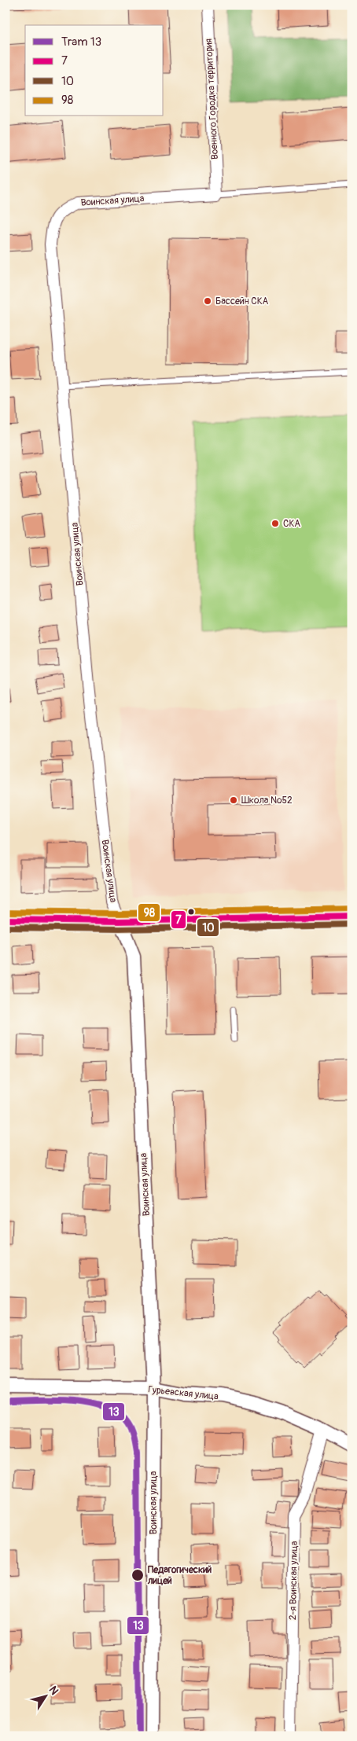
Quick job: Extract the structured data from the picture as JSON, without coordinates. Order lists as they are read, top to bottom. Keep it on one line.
{"streets":{"street":["Военного Городка территория","Воинская улица","Гурьевская улица","2-я Воинская улица"]},"crossings":[["Военного Городка территория","Воинская улица"],["Воинская улица","Гурьевская улица"],["Гурьевская улица","2-я Воинская улица"]],"places":["Бассейн СКА","СКА","Школа №52","Педагогический лицей"],"lines":["transit line 98","transit line 7","transit line 10","tram line 13"],"legend":["Tram 13","7","10","98"],"north":"top right"}
